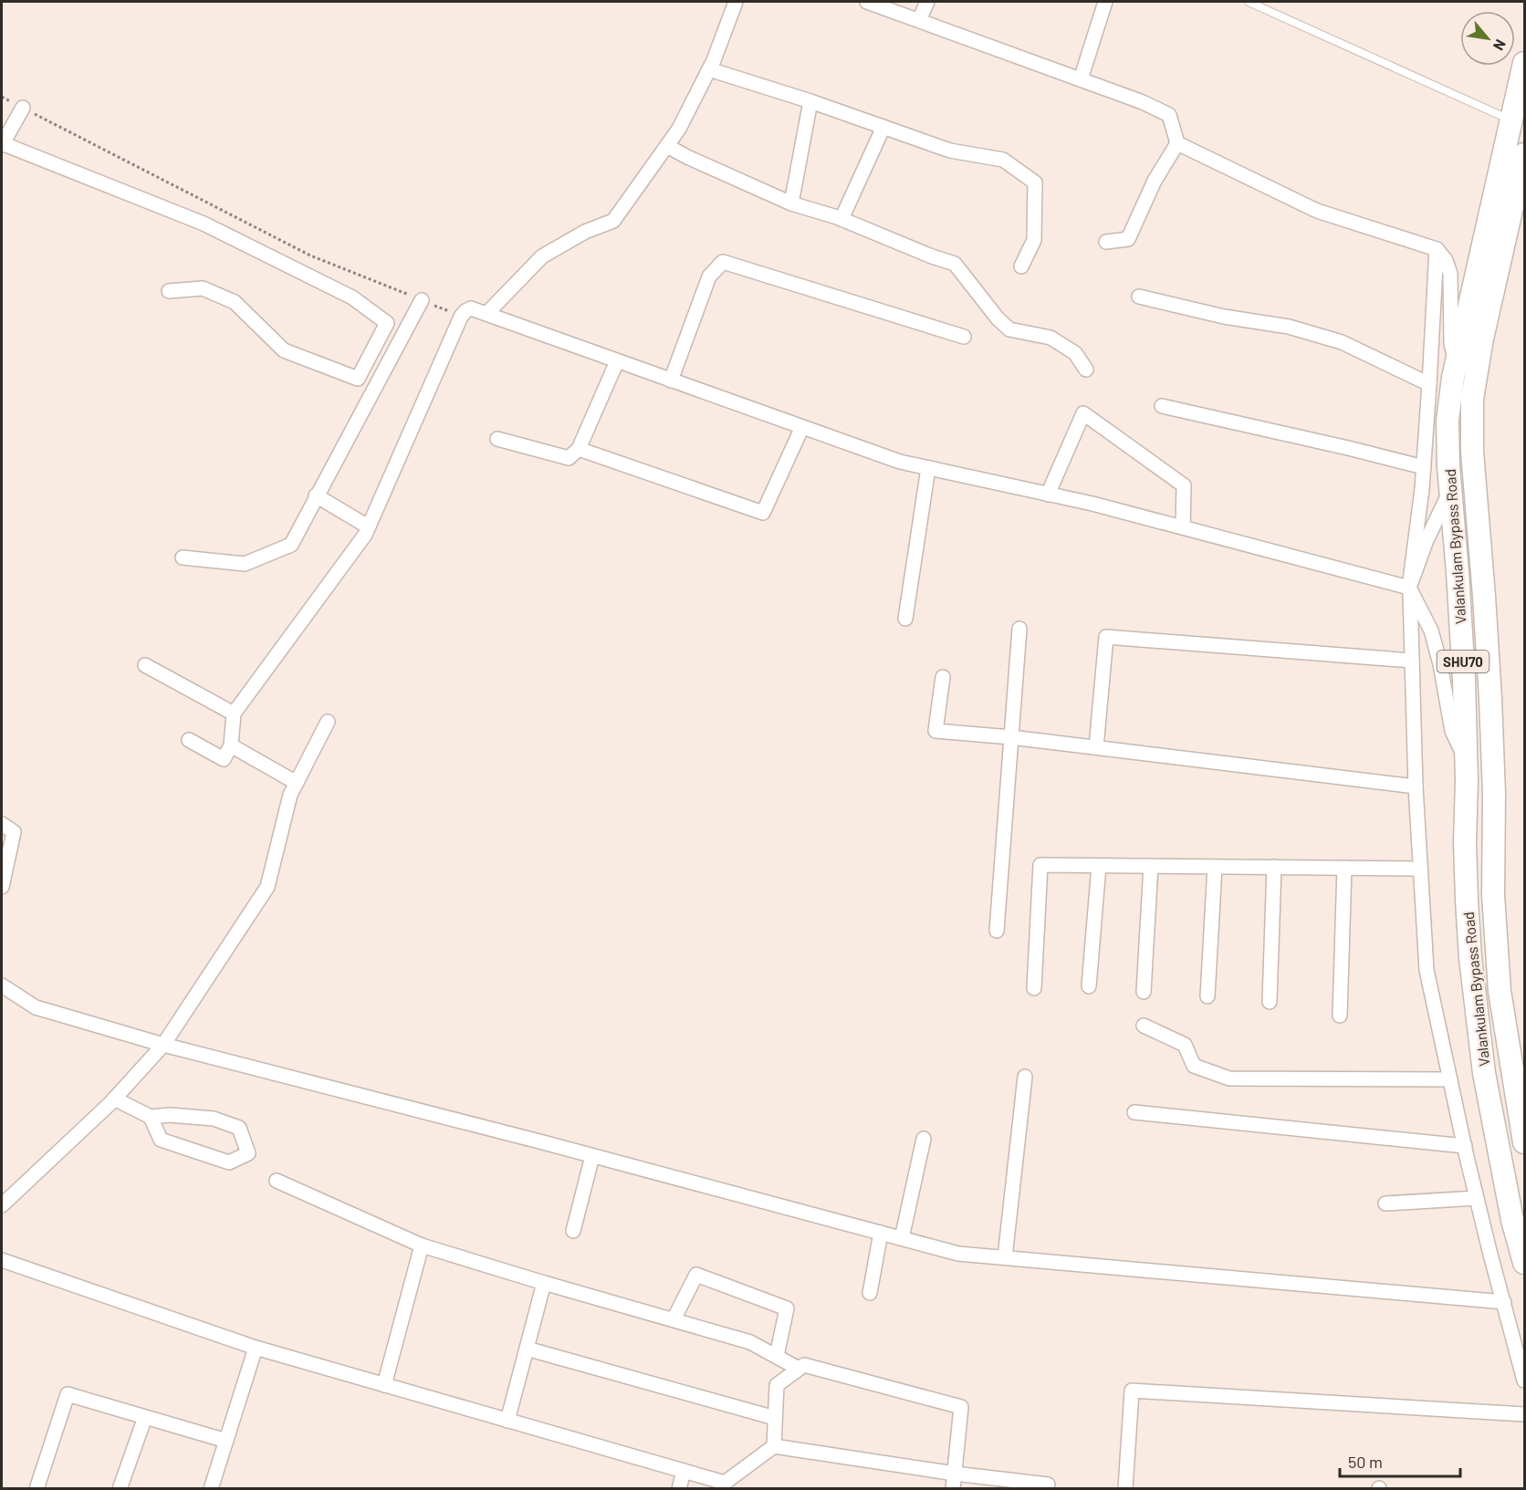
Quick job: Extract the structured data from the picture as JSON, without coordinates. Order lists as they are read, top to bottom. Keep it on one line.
{"streets":{"main road":["Valankulam Bypass Road","SHU70"]},"scale_bar":"50 m","north":"bottom right"}
